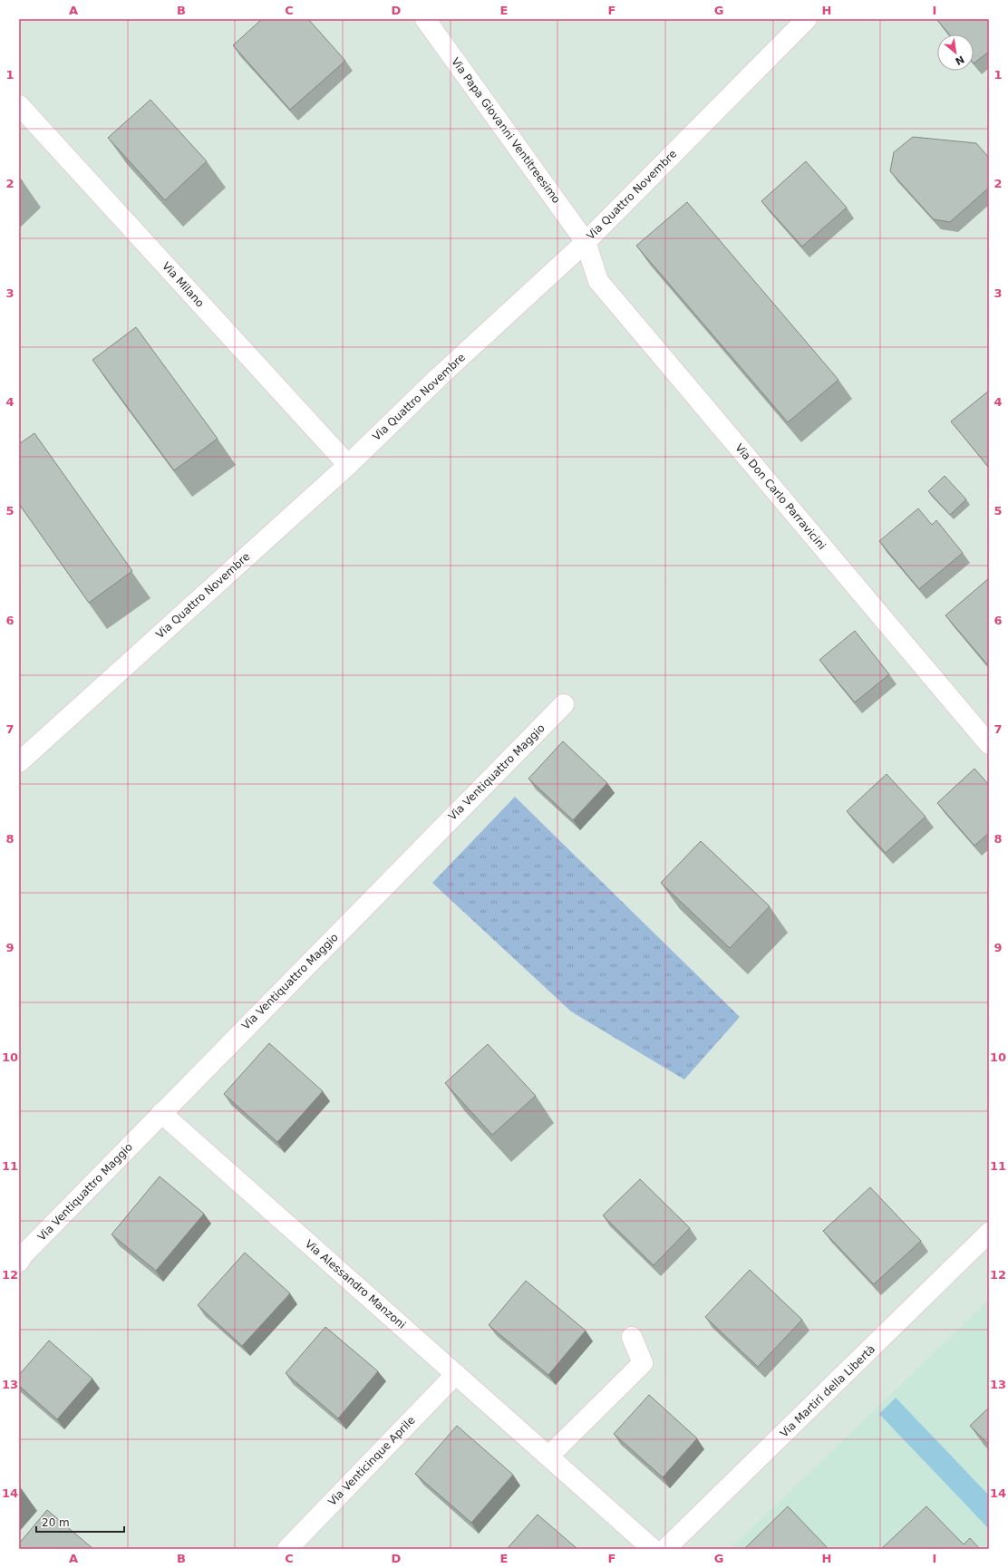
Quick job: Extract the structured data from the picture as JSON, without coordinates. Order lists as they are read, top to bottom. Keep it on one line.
{"streets":{"street":["Via Papa Giovanni Ventitreesimo","Via Quattro Novembre","Via Milano","Via Don Carlo Parravicini","Via Ventiquattro Maggio","Via Alessandro Manzoni","Via Martiri della Libertà","Via Venticinque Aprile"]},"crossings":[["Via Papa Giovanni Ventitreesimo","Via Quattro Novembre"],["Via Papa Giovanni Ventitreesimo","Via Don Carlo Parravicini"],["Via Quattro Novembre","Via Milano"],["Via Quattro Novembre","Via Don Carlo Parravicini"],["Via Ventiquattro Maggio","Via Alessandro Manzoni"],["Via Alessandro Manzoni","Via Venticinque Aprile"]],"scale_bar":"20 m","north":"bottom right","grid":{"columns":["A","B","C","D","E","F","G","H","I"],"rows":["1","2","3","4","5","6","7","8","9","10","11","12","13","14"]}}
